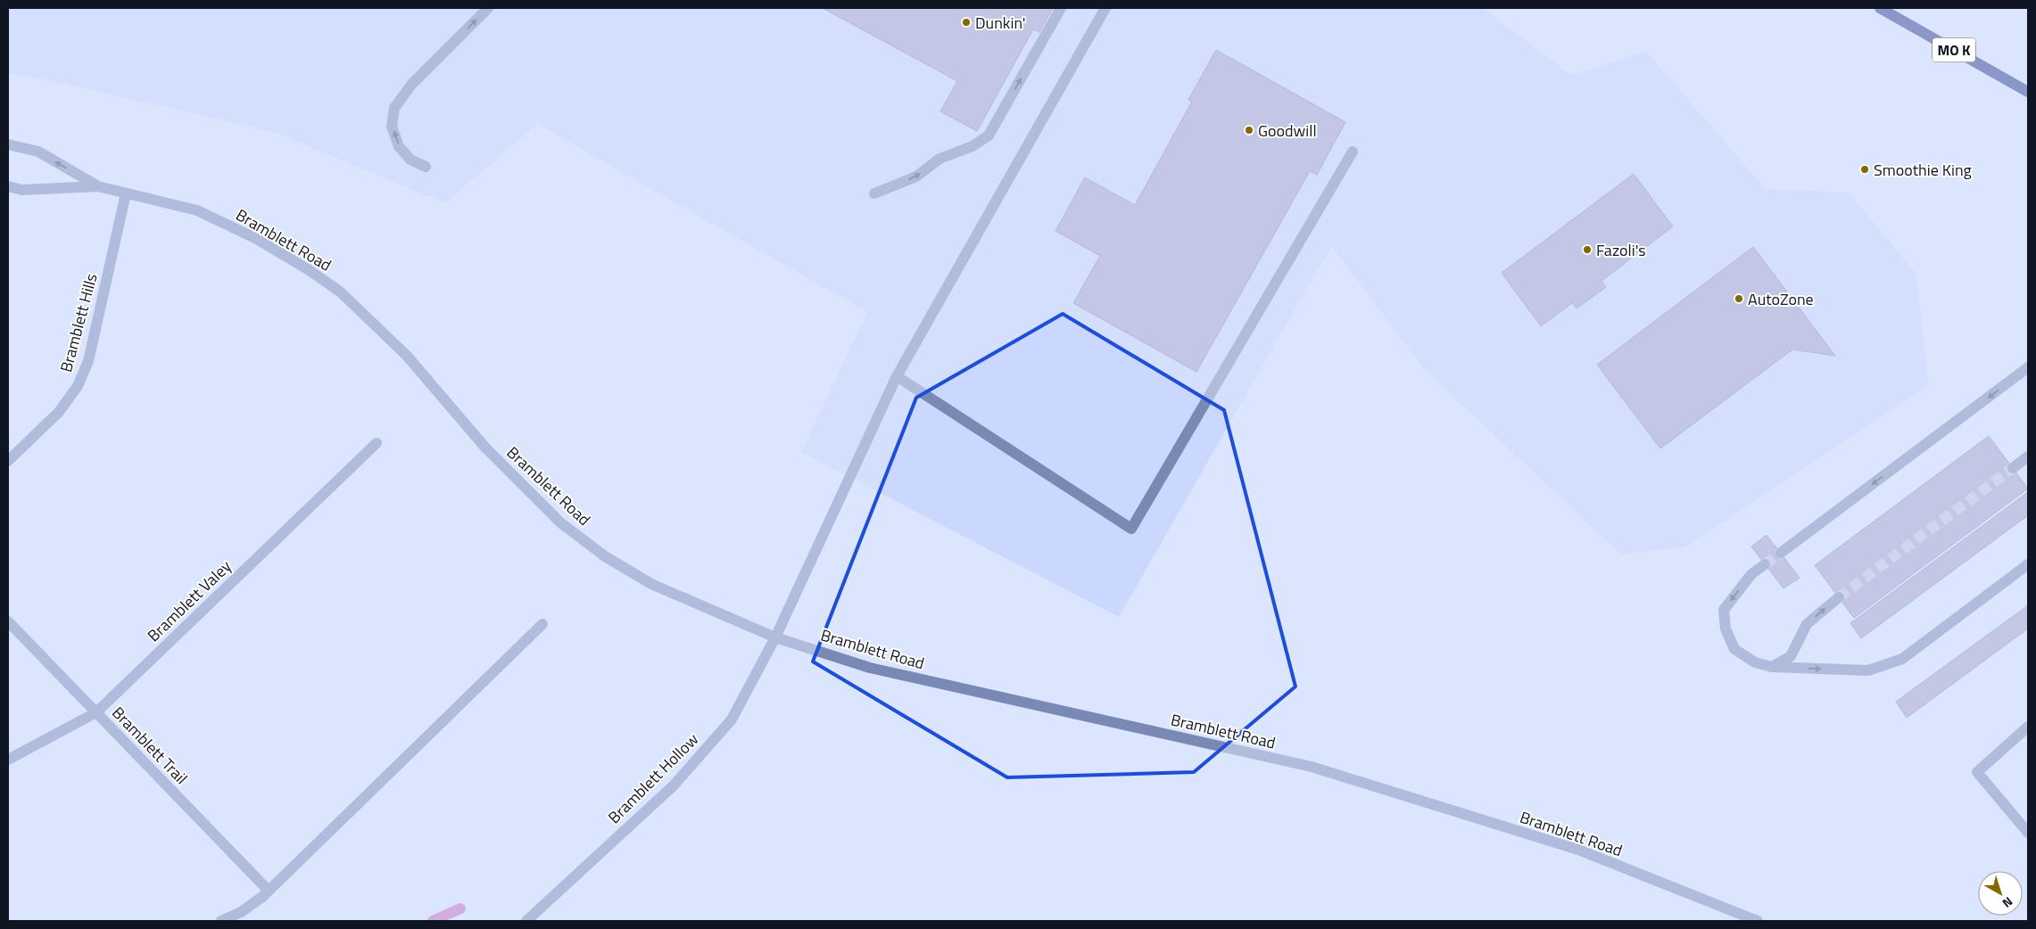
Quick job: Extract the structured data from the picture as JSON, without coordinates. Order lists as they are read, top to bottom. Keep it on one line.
{"streets":{"main road":["MO K"],"street":["Bramblett Road","Bramblett Hills","Bramblett Valey","Bramblett Trail","Bramblett Hollow"]},"crossings":[["Bramblett Road","Bramblett Hills"],["Bramblett Road","Bramblett Hollow"],["Bramblett Valey","Bramblett Trail"]],"places":["Dunkin'","Goodwill","Smoothie King","Fazoli's","AutoZone"],"north":"bottom right"}
